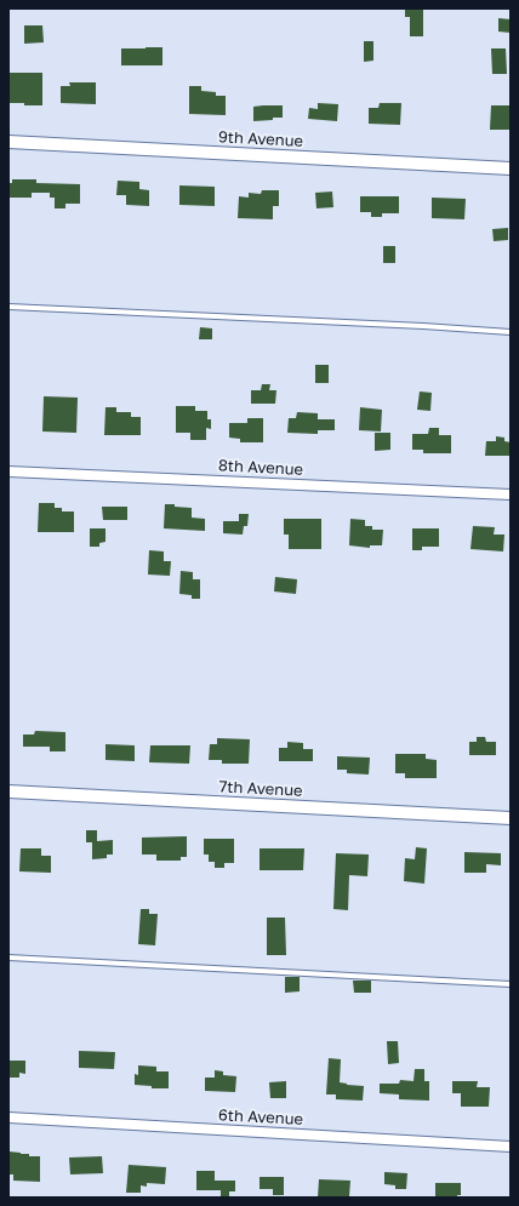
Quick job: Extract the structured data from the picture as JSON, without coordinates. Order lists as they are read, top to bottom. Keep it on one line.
{"streets":{"street":["9th Avenue","8th Avenue","7th Avenue","6th Avenue"]}}
